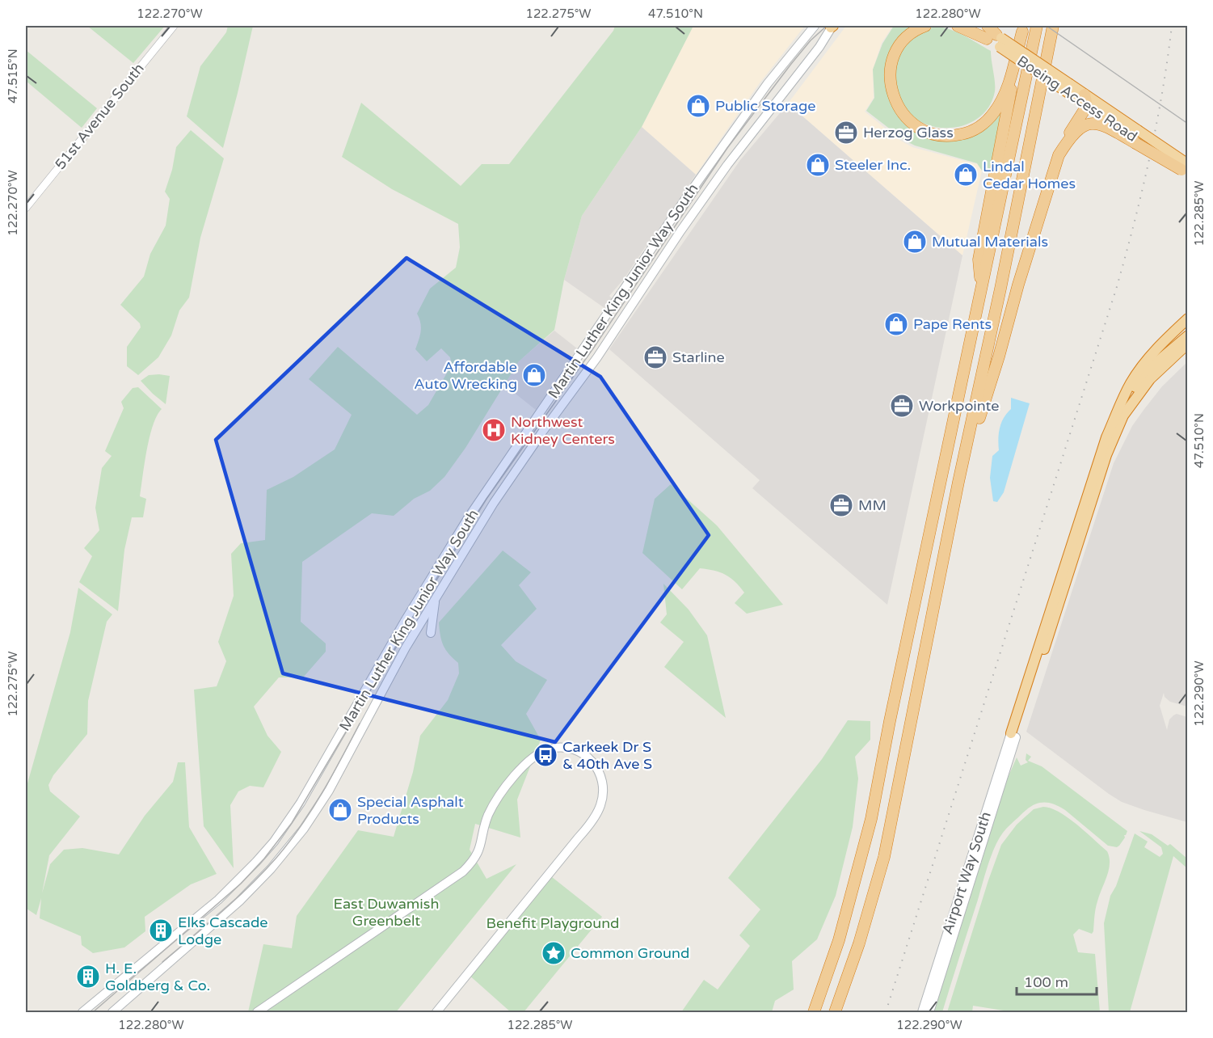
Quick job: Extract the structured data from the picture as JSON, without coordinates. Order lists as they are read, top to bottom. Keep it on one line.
{"streets":{"highway":["Boeing Access Road"],"main road":["Martin Luther King Junior Way South","Airport Way South"],"street":["51st Avenue South"]},"parks":["East Duwamish Greenbelt","Benefit Playground"],"places":{"shop":["Public Storage","Steeler Inc.","Lindal Cedar Homes","Mutual Materials","Pape Rents","Affordable Auto Wrecking","Special Asphalt Products"],"office":["Herzog Glass","Starline","Workpointe","MM"],"hospital":["Northwest Kidney Centers"],"bus stop":["Carkeek Dr S & 40th Ave S"],"building":["Elks Cascade Lodge","H. E. Goldberg & Co."],"place":["Common Ground"]},"scale_bar":"100 m","coordinates":["122.270°W","122.275°W","47.510°N","122.280°W","47.515°N","122.285°W","122.290°W"]}
